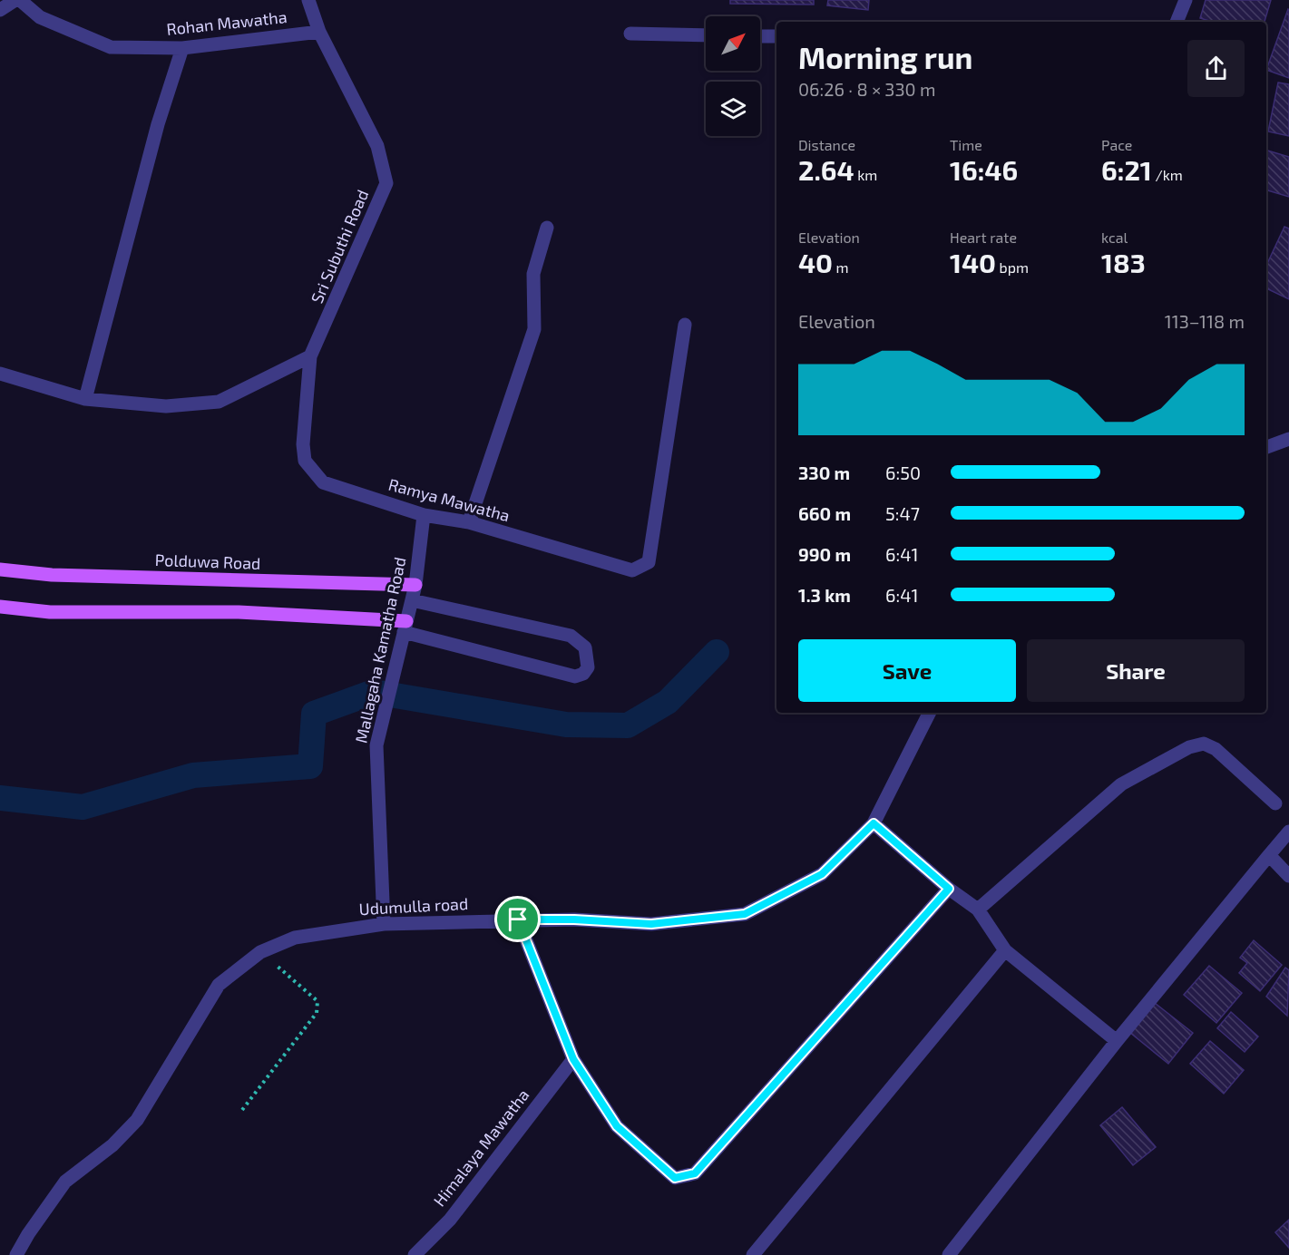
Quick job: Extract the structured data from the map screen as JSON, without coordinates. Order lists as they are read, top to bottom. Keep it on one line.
{"streets":{"main road":["Polduwa Road"],"street":["Rohan Mawatha","Sri Subuthi Road","Ramya Mawatha","Mallagaha Kamatha Road","Udumulla road","Himalaya Mawatha"]},"crossings":[["Rohan Mawatha","Sri Subuthi Road"],["Sri Subuthi Road","Ramya Mawatha"],["Ramya Mawatha","Mallagaha Kamatha Road"],["Polduwa Road","Mallagaha Kamatha Road"],["Mallagaha Kamatha Road","Udumulla road"]],"north":"top right","page":{"heading":["Morning run","06:26 · 8 × 330 m"],"stats":[["Distance","2.64 km"],["Time","16:46"],["Pace","6:21 /km"],["Elevation","40 m"],["Heart rate","140 bpm"],["kcal","183"]],"chart":["Elevation","113–118 m"],"list":[{"name":"330 m","note":"6:50"},{"name":"660 m","note":"5:47"},{"name":"990 m","note":"6:41"},{"name":"1.3 km","note":"6:41"}],"buttons":["Save","Share"]}}
